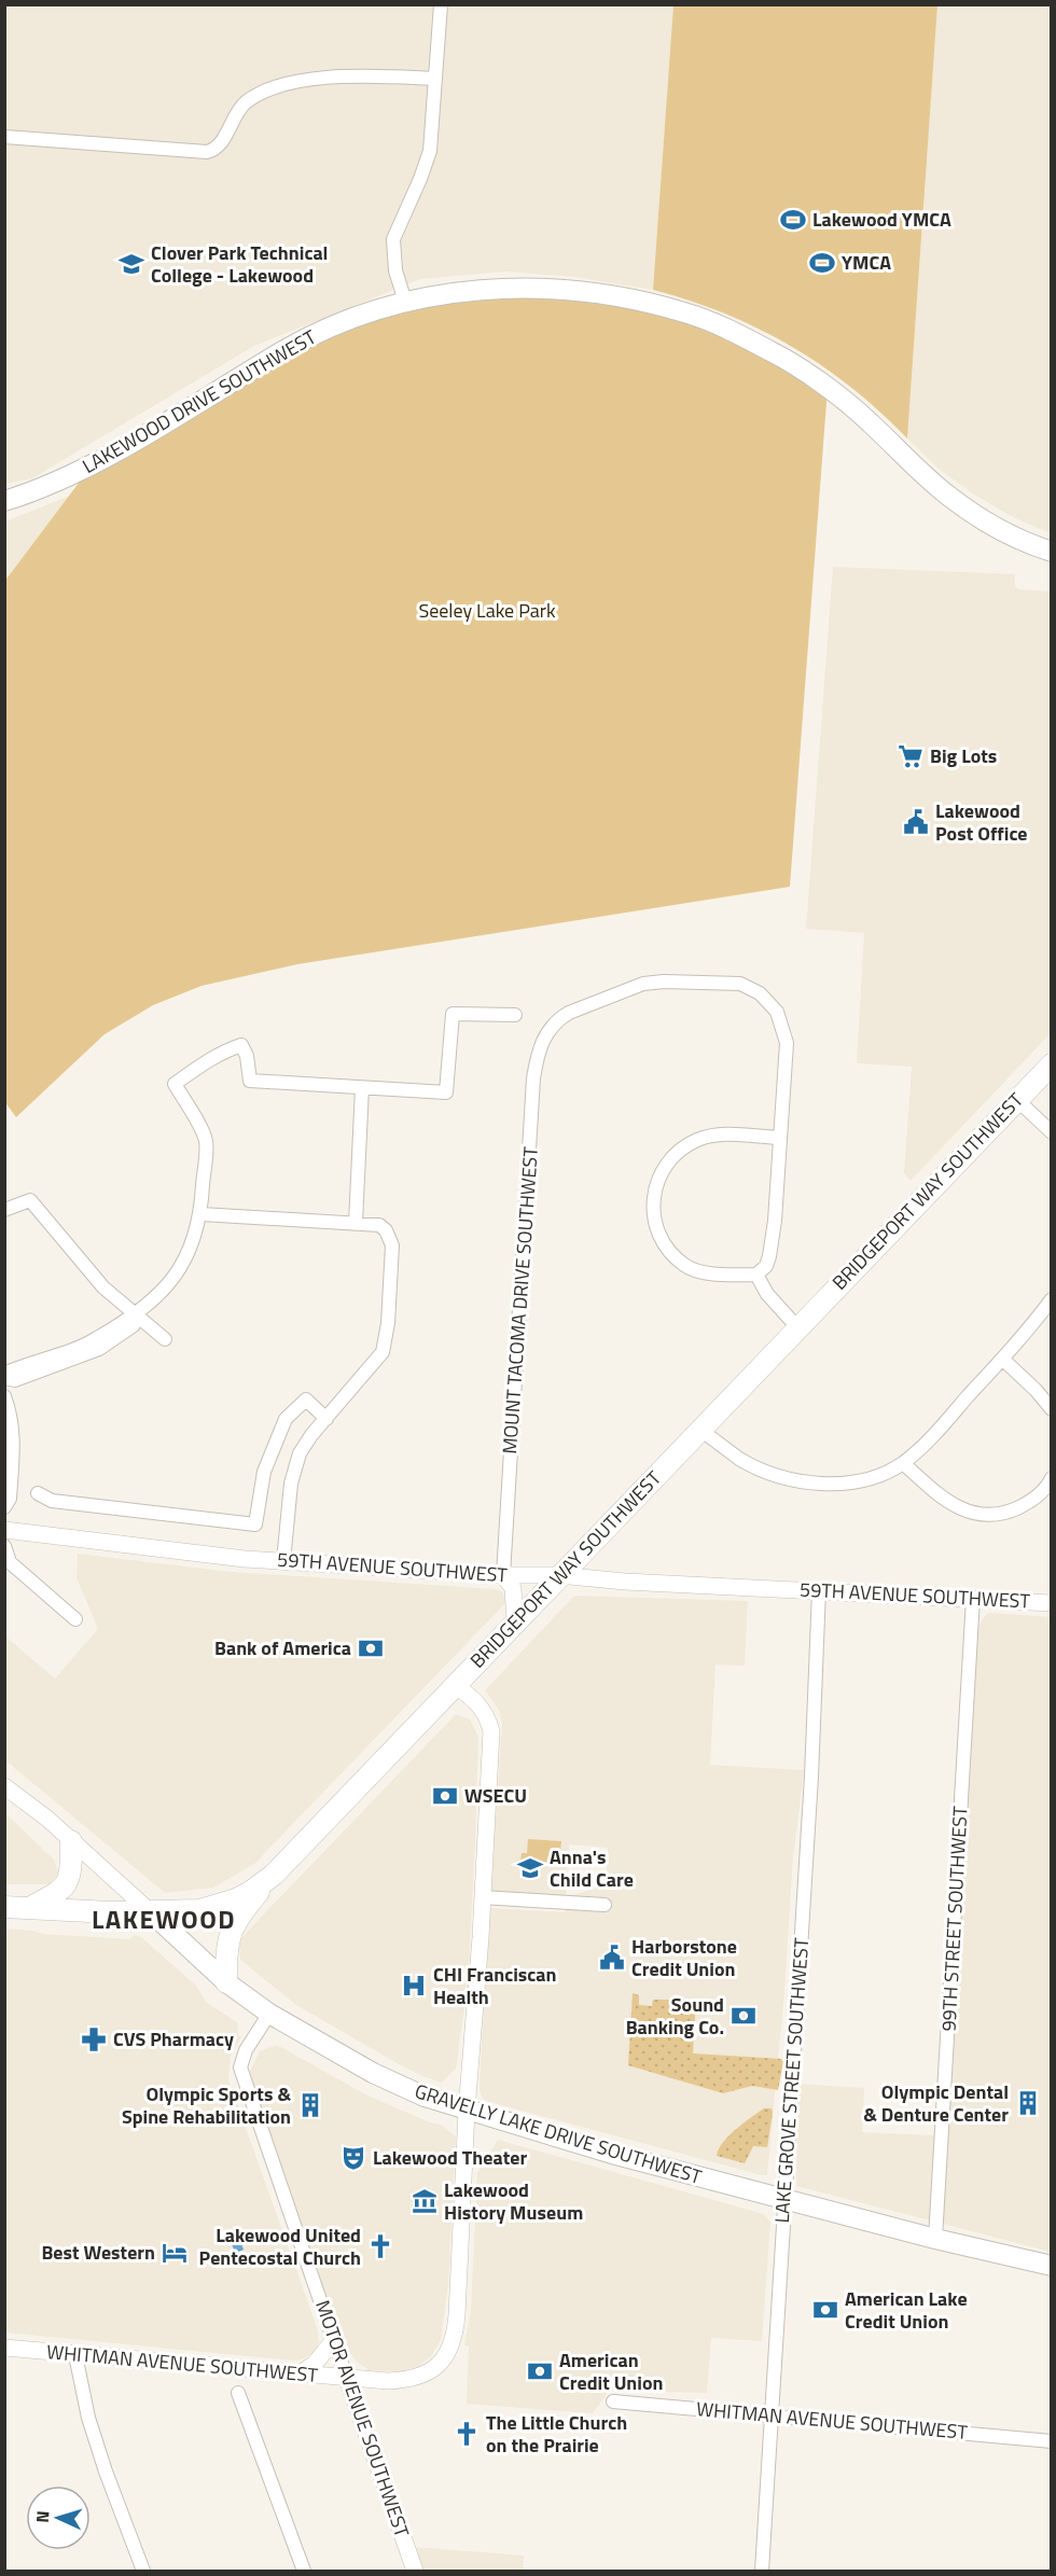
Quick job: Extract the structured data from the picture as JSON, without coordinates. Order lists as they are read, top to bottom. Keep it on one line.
{"streets":{"main road":["LAKEWOOD DRIVE SOUTHWEST","BRIDGEPORT WAY SOUTHWEST","GRAVELLY LAKE DRIVE SOUTHWEST"],"street":["MOUNT TACOMA DRIVE SOUTHWEST","59TH AVENUE SOUTHWEST","99TH STREET SOUTHWEST","LAKE GROVE STREET SOUTHWEST","WHITMAN AVENUE SOUTHWEST","MOTOR AVENUE SOUTHWEST"]},"crossings":[["BRIDGEPORT WAY SOUTHWEST","59TH AVENUE SOUTHWEST"],["BRIDGEPORT WAY SOUTHWEST","GRAVELLY LAKE DRIVE SOUTHWEST"],["MOUNT TACOMA DRIVE SOUTHWEST","59TH AVENUE SOUTHWEST"],["59TH AVENUE SOUTHWEST","99TH STREET SOUTHWEST"],["59TH AVENUE SOUTHWEST","LAKE GROVE STREET SOUTHWEST"],["99TH STREET SOUTHWEST","GRAVELLY LAKE DRIVE SOUTHWEST"],["LAKE GROVE STREET SOUTHWEST","GRAVELLY LAKE DRIVE SOUTHWEST"],["LAKE GROVE STREET SOUTHWEST","WHITMAN AVENUE SOUTHWEST"],["GRAVELLY LAKE DRIVE SOUTHWEST","WHITMAN AVENUE SOUTHWEST"],["GRAVELLY LAKE DRIVE SOUTHWEST","MOTOR AVENUE SOUTHWEST"],["WHITMAN AVENUE SOUTHWEST","MOTOR AVENUE SOUTHWEST"]],"districts":["LAKEWOOD"],"parks":["Seeley Lake Park"],"places":{"sports":["Lakewood YMCA","YMCA"],"school or university":["Clover Park Technical College - Lakewood","Anna's Child Care"],"supermarket":["Big Lots"],"public building":["Lakewood Post Office","Harborstone Credit Union"],"bank":["Bank of America","WSECU","Sound Banking Co.","American Lake Credit Union","American Credit Union"],"hospital":["CHI Franciscan Health"],"pharmacy":["CVS Pharmacy"],"building":["Olympic Dental & Denture Center","Olympic Sports & Spine Rehabilitation"],"theatre":["Lakewood Theater"],"museum":["Lakewood History Museum"],"church":["Lakewood United Pentecostal Church","The Little Church on the Prairie"],"hotel":["Best Western"]},"north":"left"}
